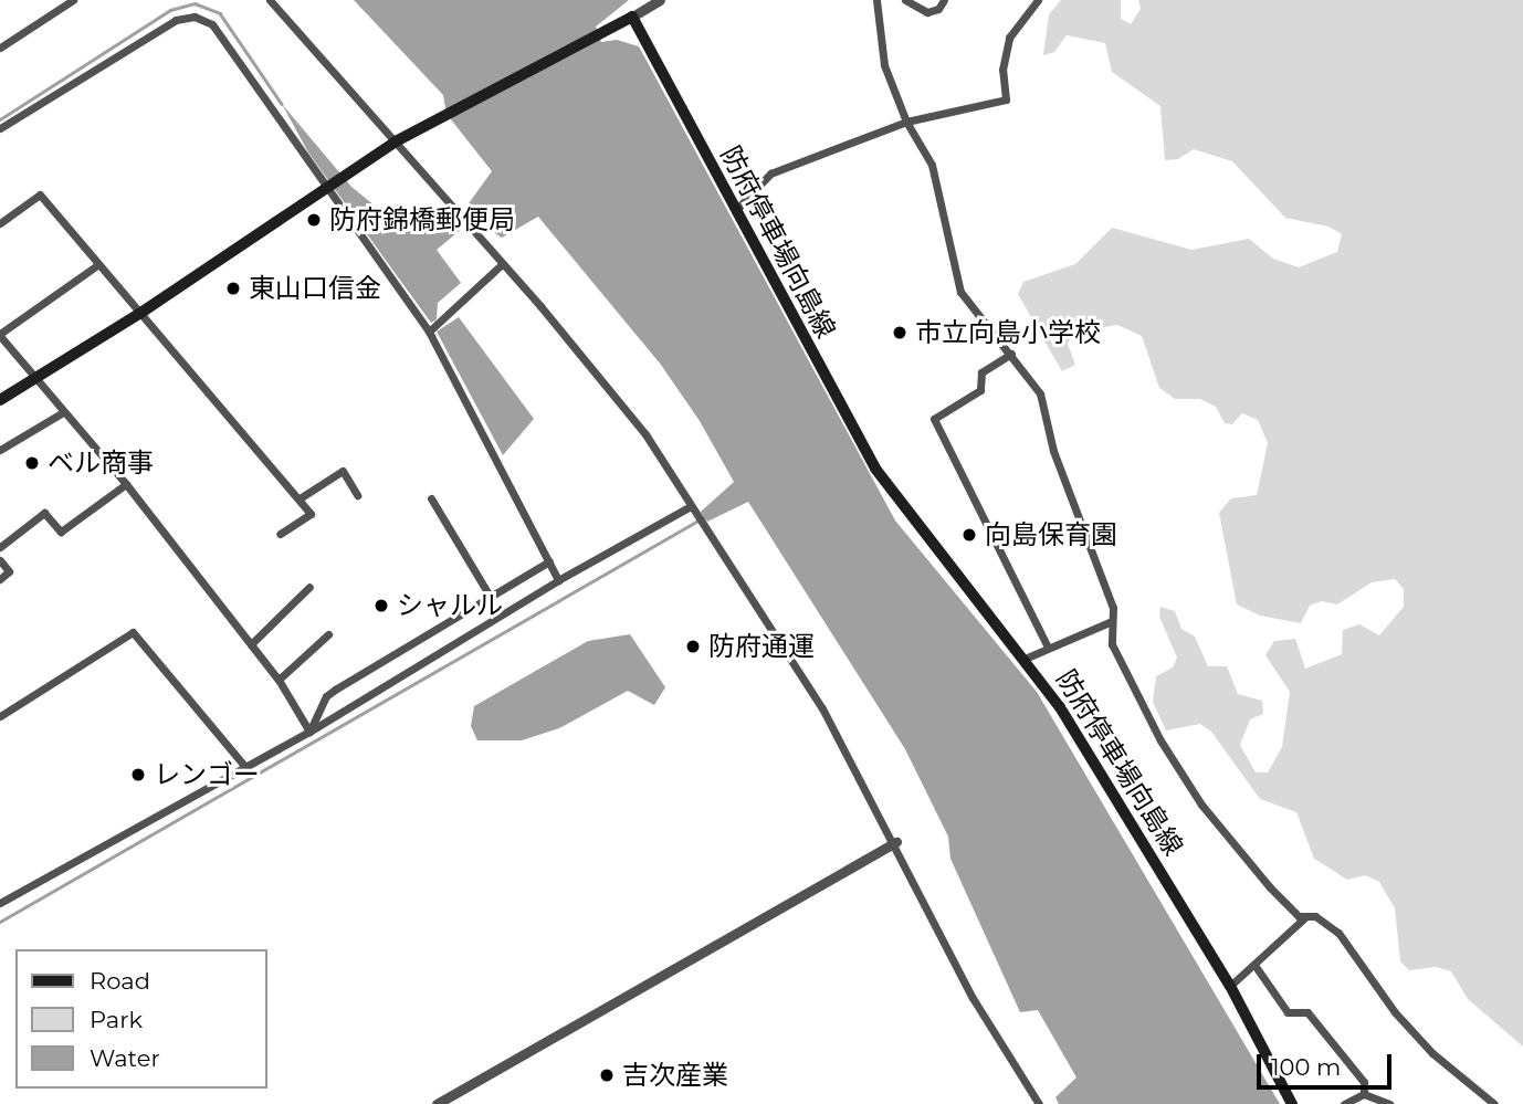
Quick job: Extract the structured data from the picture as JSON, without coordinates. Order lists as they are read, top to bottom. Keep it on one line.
{"streets":{"main road":["防府停車場向島線"]},"places":["防府錦橋郵便局","東山口信金","市立向島小学校","ベル商事","向島保育園","シャルル","防府通運","レンゴー","吉次産業"],"legend":["Road","Park","Water"],"scale_bar":"100 m"}
